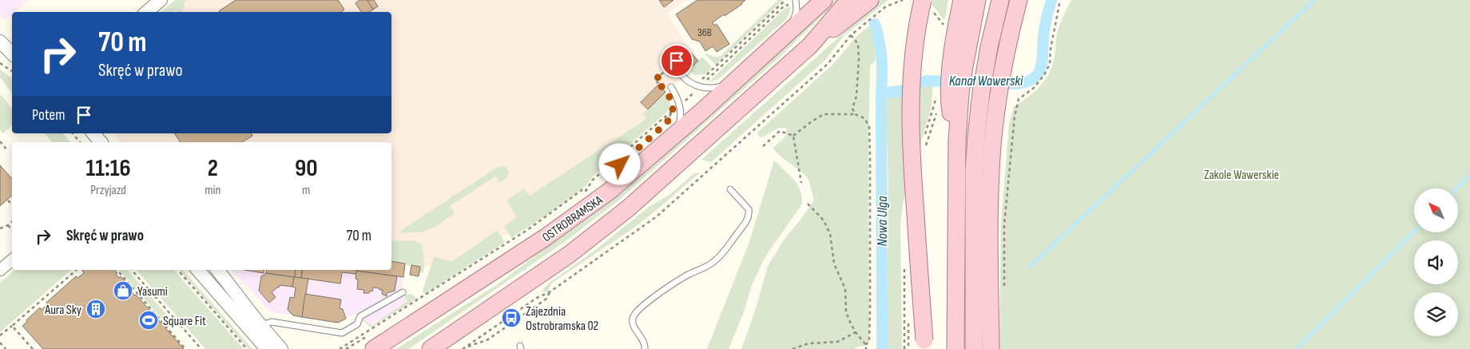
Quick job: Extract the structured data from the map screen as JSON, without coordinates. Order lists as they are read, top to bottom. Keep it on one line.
{"streets":{"main road":["OSTROBRAMSKA"]},"water":["Kanał Wawerski","Nowa Ulga"],"parks":["Zakole Wawerskie"],"places":{"shop":["Yasumi"],"building":["Aura Sky"],"bus stop":["Zajezdnia Ostrobramska 02"],"sports":["Square Fit"]},"house_numbers":["36B"],"north":"top left","page":{"turn":["70 m","Skręć w prawo"],"then":"Potem","eta":["11:16","Przyjazd","2","min","90","m"],"list":[{"name":"Skręć w prawo","value":"70 m"}]}}
